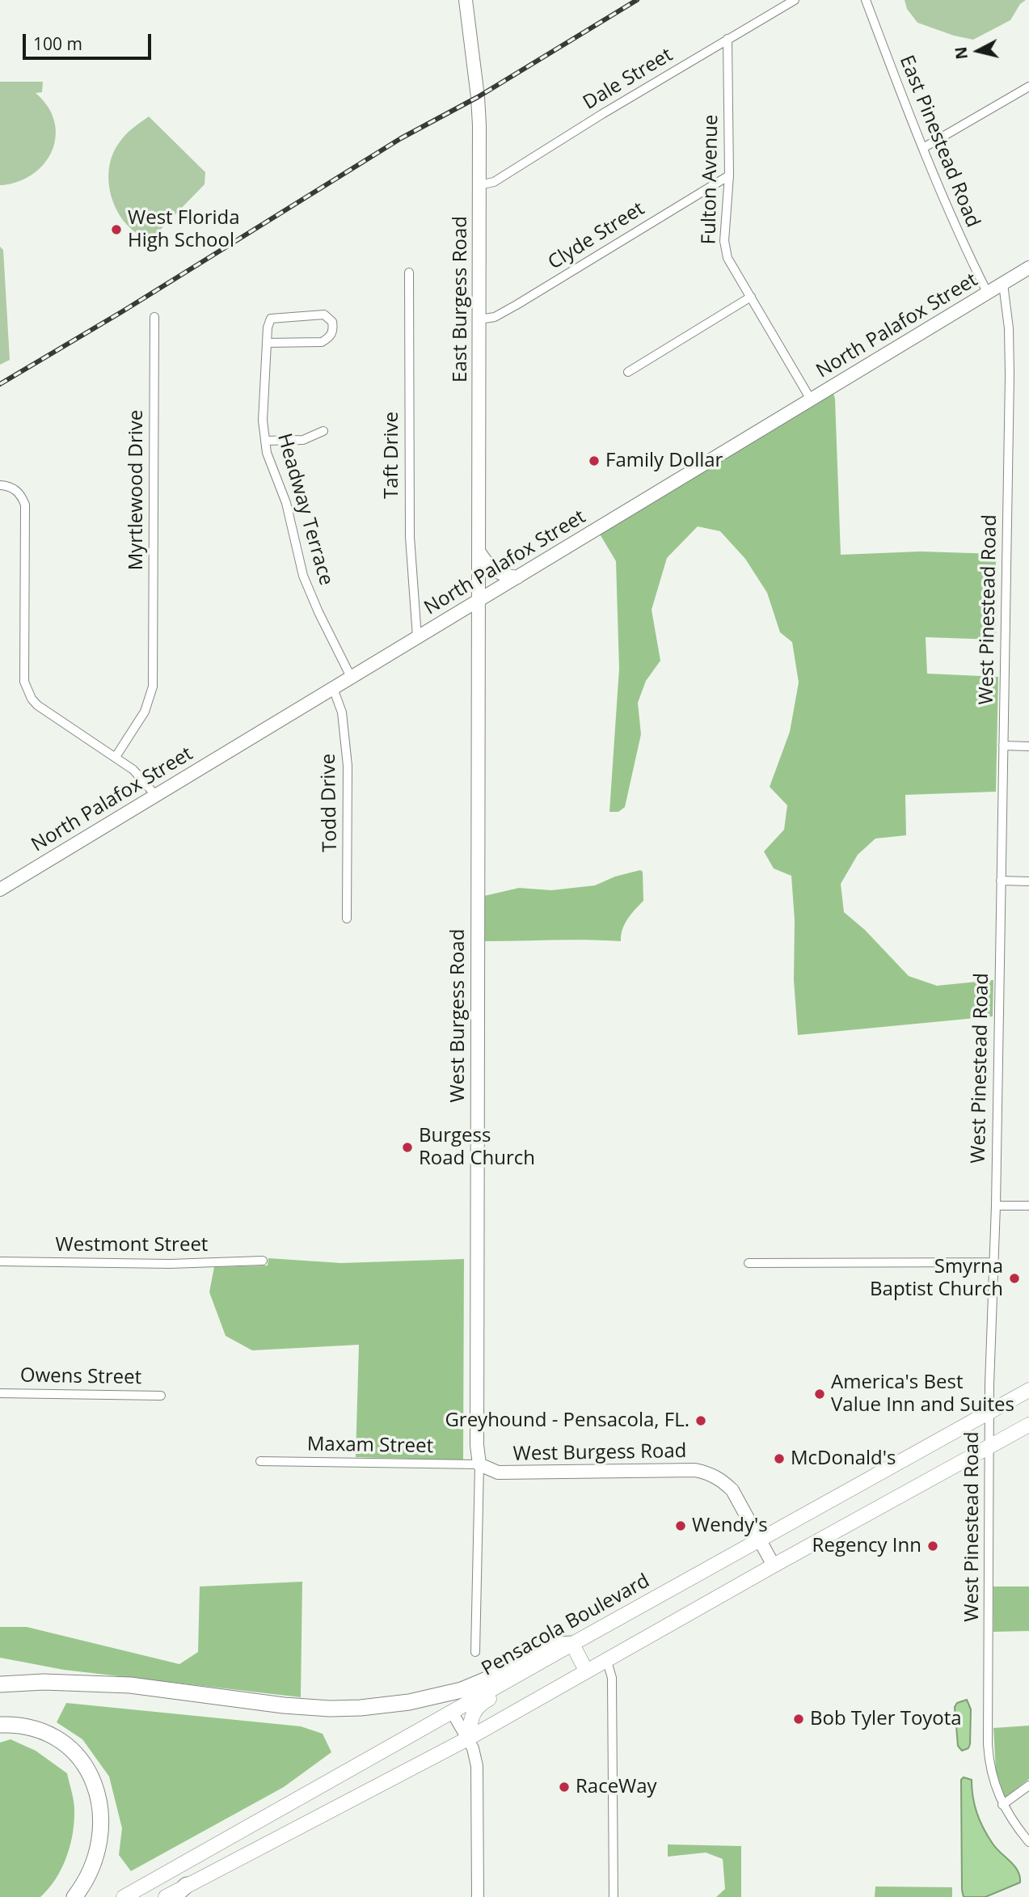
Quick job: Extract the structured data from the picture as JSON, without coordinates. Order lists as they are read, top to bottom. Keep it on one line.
{"streets":{"main road":["East Burgess Road","North Palafox Street","West Burgess Road","Pensacola Boulevard"],"street":["Dale Street","East Pinestead Road","Fulton Avenue","Clyde Street","Taft Drive","Myrtlewood Drive","Headway Terrace","West Pinestead Road","Todd Drive","Westmont Street","Owens Street","Maxam Street"]},"crossings":[["Dale Street","Fulton Avenue"],["Dale Street","East Burgess Road"],["East Pinestead Road","North Palafox Street"],["Fulton Avenue","Clyde Street"],["Fulton Avenue","North Palafox Street"],["Clyde Street","East Burgess Road"],["East Burgess Road","North Palafox Street"],["East Burgess Road","West Burgess Road"],["North Palafox Street","Taft Drive"],["North Palafox Street","Headway Terrace"],["North Palafox Street","West Pinestead Road"],["North Palafox Street","Todd Drive"],["North Palafox Street","West Burgess Road"],["West Pinestead Road","Pensacola Boulevard"],["West Burgess Road","Maxam Street"],["West Burgess Road","Pensacola Boulevard"]],"places":["West Florida High School","Family Dollar","Burgess Road Church","Smyrna Baptist Church","America's Best Value Inn and Suites","Greyhound - Pensacola, FL.","McDonald's","Wendy's","Regency Inn","Bob Tyler Toyota","RaceWay"],"scale_bar":"100 m","north":"left"}
